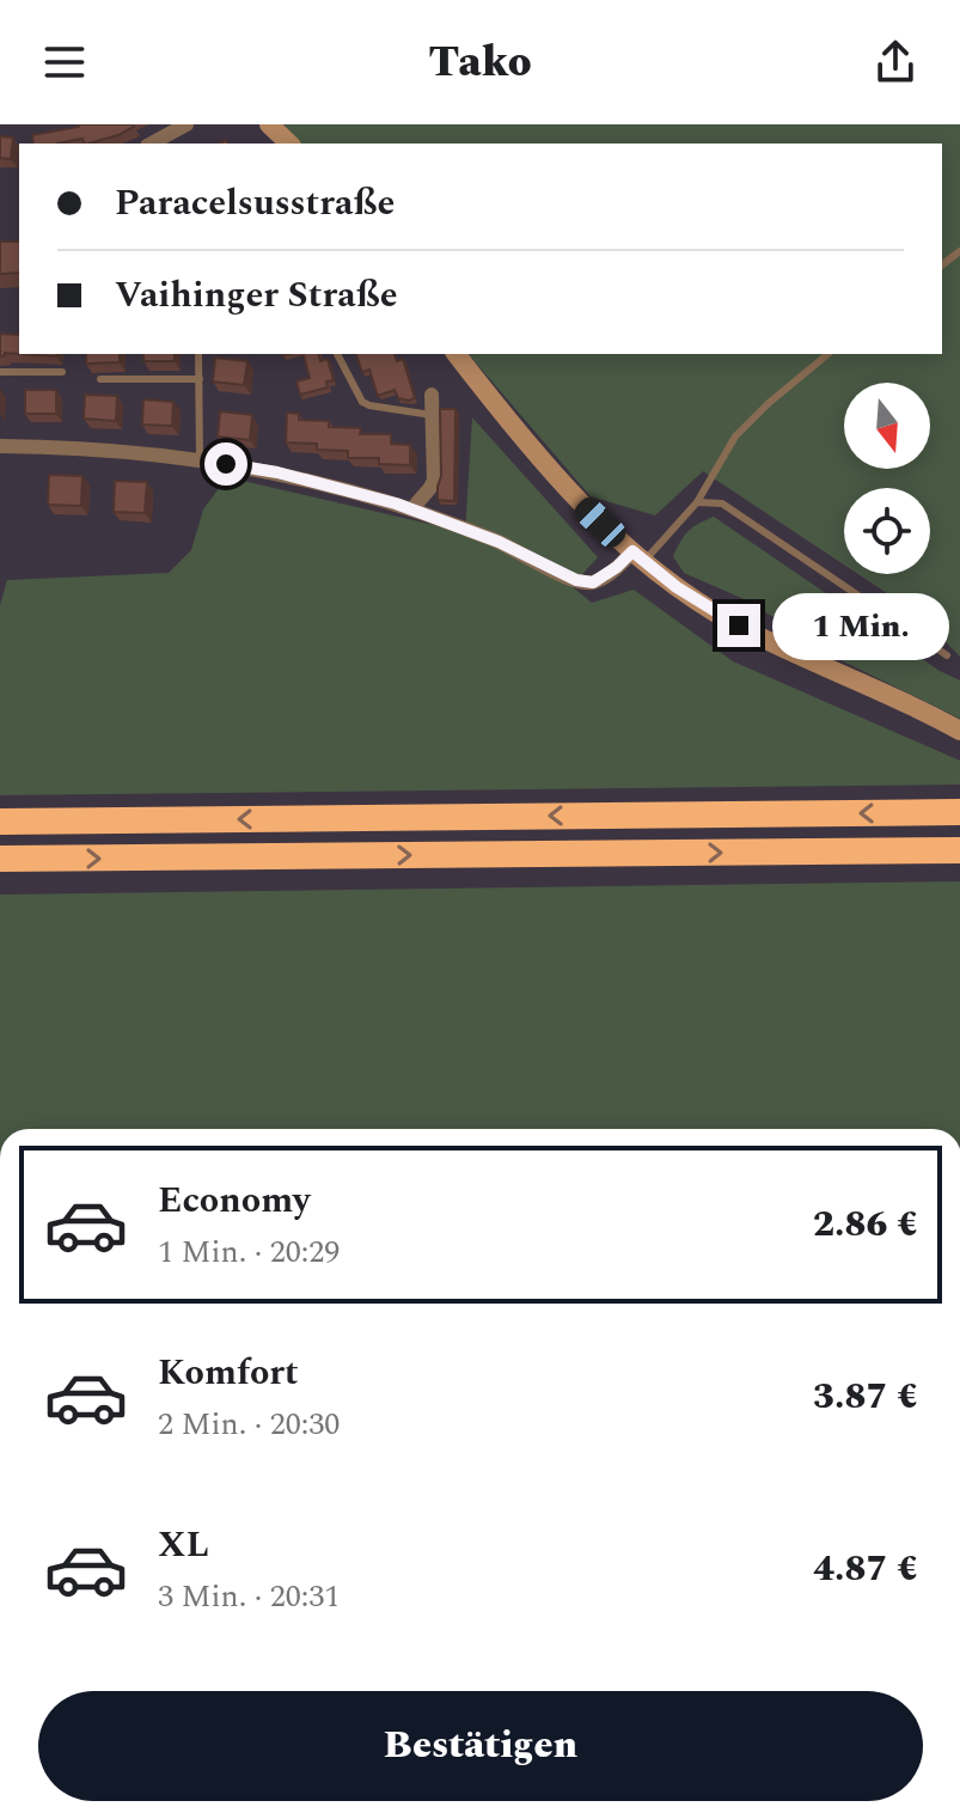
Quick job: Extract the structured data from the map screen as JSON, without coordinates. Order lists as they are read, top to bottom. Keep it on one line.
{"north":"bottom","page":{"header":"Tako","banner":["Paracelsusstraße","Vaihinger Straße"],"bubble":"1 Min.","list":[{"name":"Economy","note":"1 Min. · 20:29","value":"2.86 €"},{"name":"Komfort","note":"2 Min. · 20:30","value":"3.87 €"},{"name":"XL","note":"3 Min. · 20:31","value":"4.87 €"}],"buttons":"Bestätigen"}}
